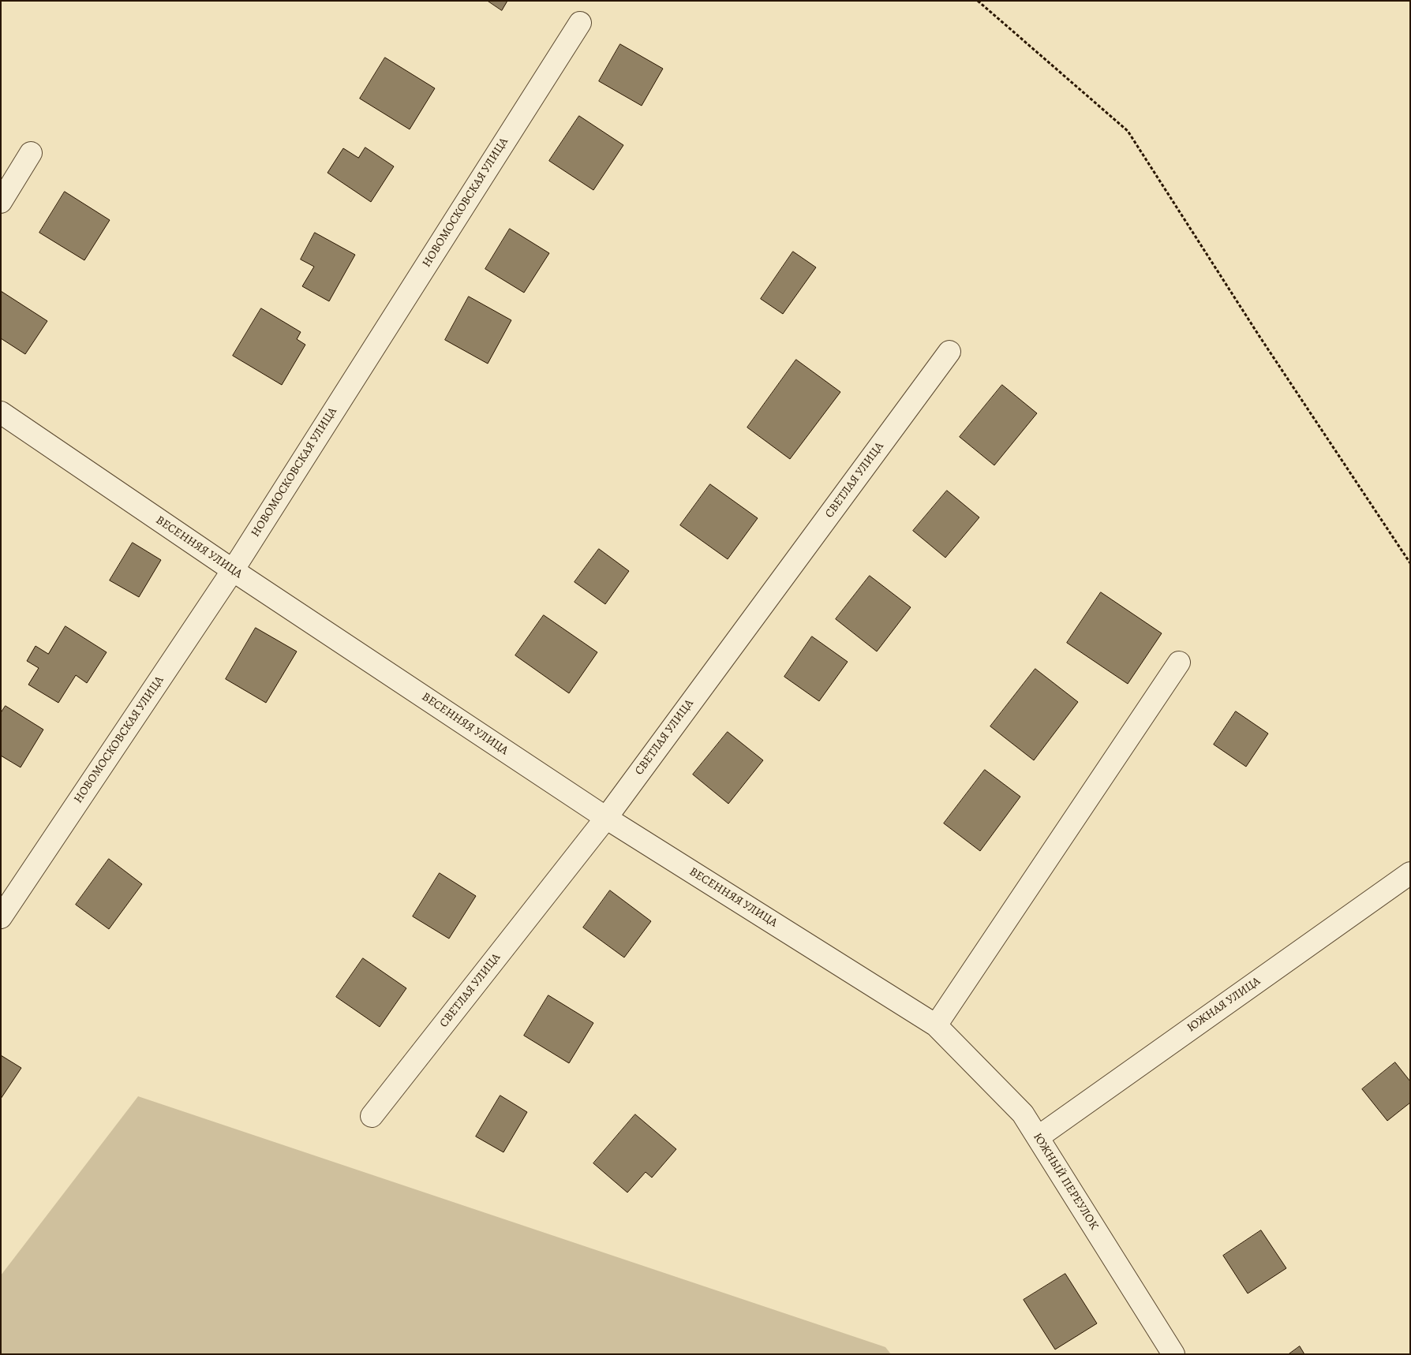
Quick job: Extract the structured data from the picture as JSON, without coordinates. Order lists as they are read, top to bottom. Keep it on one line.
{"streets":{"street":["НОВОМОСКОВСКАЯ УЛИЦА","СВЕТЛАЯ УЛИЦА","ВЕСЕННЯЯ УЛИЦА","ЮЖНАЯ УЛИЦА","ЮЖНЫЙ ПЕРЕУЛОК"]},"crossings":[["НОВОМОСКОВСКАЯ УЛИЦА","ВЕСЕННЯЯ УЛИЦА"],["СВЕТЛАЯ УЛИЦА","ВЕСЕННЯЯ УЛИЦА"],["ВЕСЕННЯЯ УЛИЦА","ЮЖНЫЙ ПЕРЕУЛОК"],["ЮЖНАЯ УЛИЦА","ЮЖНЫЙ ПЕРЕУЛОК"]]}
